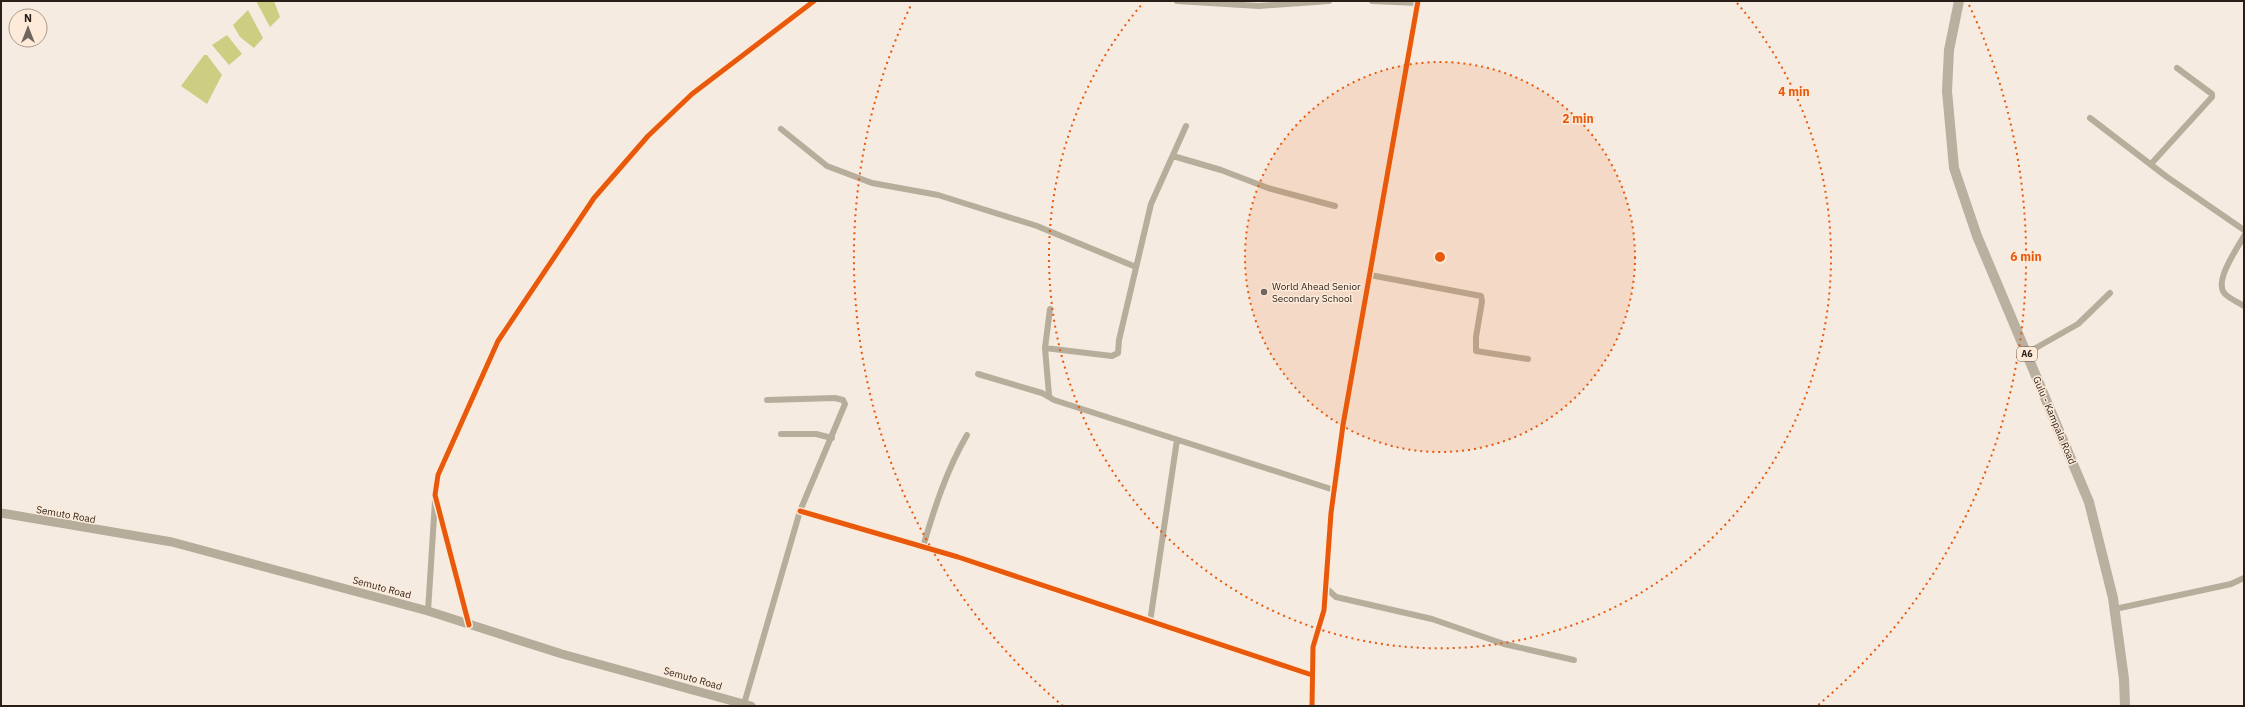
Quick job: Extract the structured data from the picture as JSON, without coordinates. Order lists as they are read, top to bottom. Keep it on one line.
{"streets":{"main road":["A6","Gulu - Kampala Road","Semuto Road"]},"places":["World Ahead Senior Secondary School"],"north":"top","rings":["4 min","2 min","6 min"]}
